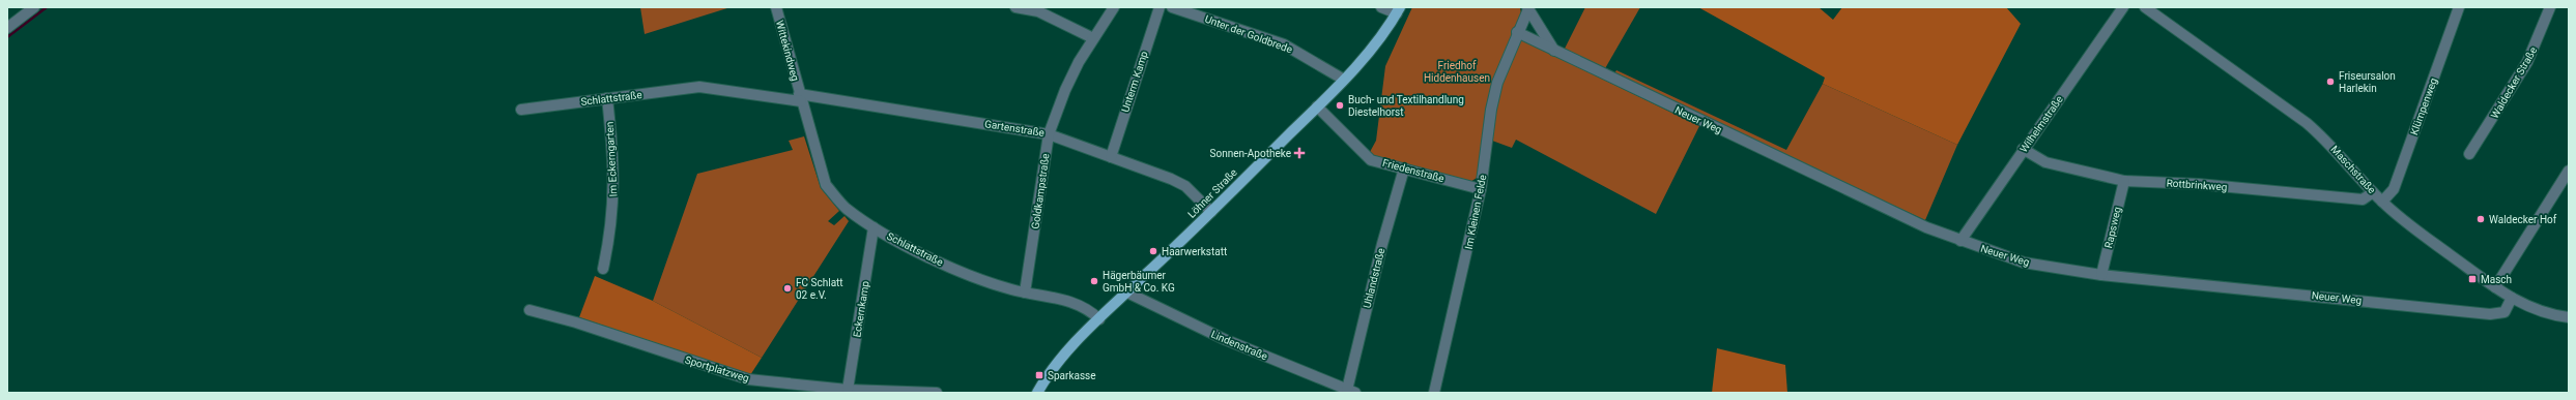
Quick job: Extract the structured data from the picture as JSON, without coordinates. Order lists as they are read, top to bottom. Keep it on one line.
{"streets":{"main road":["Löhner Straße"],"street":["Unter der Goldbrede","Wittekindweg","Unterm Kamp","Waldecker Straße","Schlattstraße","Klümpenweg","Neuer Weg","Wilhelmstraße","Gartenstraße","Im Eckerngarten","Maschstraße","Friedenstraße","Rottbrinkweg","Goldkampstraße","Im Kleinen Felde","Rapsweg","Uhlandstraße","Eckernkamp","Lindenstraße","Sportplatzweg"]},"crossings":[["Unter der Goldbrede","Löhner Straße"],["Wittekindweg","Schlattstraße"],["Wittekindweg","Gartenstraße"],["Unterm Kamp","Gartenstraße"],["Schlattstraße","Gartenstraße"],["Schlattstraße","Im Eckerngarten"],["Schlattstraße","Goldkampstraße"],["Schlattstraße","Löhner Straße"],["Schlattstraße","Eckernkamp"],["Klümpenweg","Maschstraße"],["Neuer Weg","Wilhelmstraße"],["Neuer Weg","Maschstraße"],["Neuer Weg","Im Kleinen Felde"],["Neuer Weg","Rapsweg"],["Wilhelmstraße","Rottbrinkweg"],["Gartenstraße","Goldkampstraße"],["Gartenstraße","Löhner Straße"],["Maschstraße","Rottbrinkweg"],["Friedenstraße","Löhner Straße"],["Friedenstraße","Im Kleinen Felde"],["Friedenstraße","Uhlandstraße"],["Rottbrinkweg","Rapsweg"],["Löhner Straße","Lindenstraße"],["Uhlandstraße","Lindenstraße"],["Eckernkamp","Sportplatzweg"]],"parks":["Friedhof Hiddenhausen"],"places":{"other":["Friseursalon Harlekin","Buch- und Textilhandlung Diestelhorst","Waldecker Hof","Haarwerkstatt","Hägerbäumer GmbH & Co. KG","FC Schlatt 02 e.V."],"health":["Sonnen-Apotheke"],"transit":["Masch","Sparkasse"]}}
